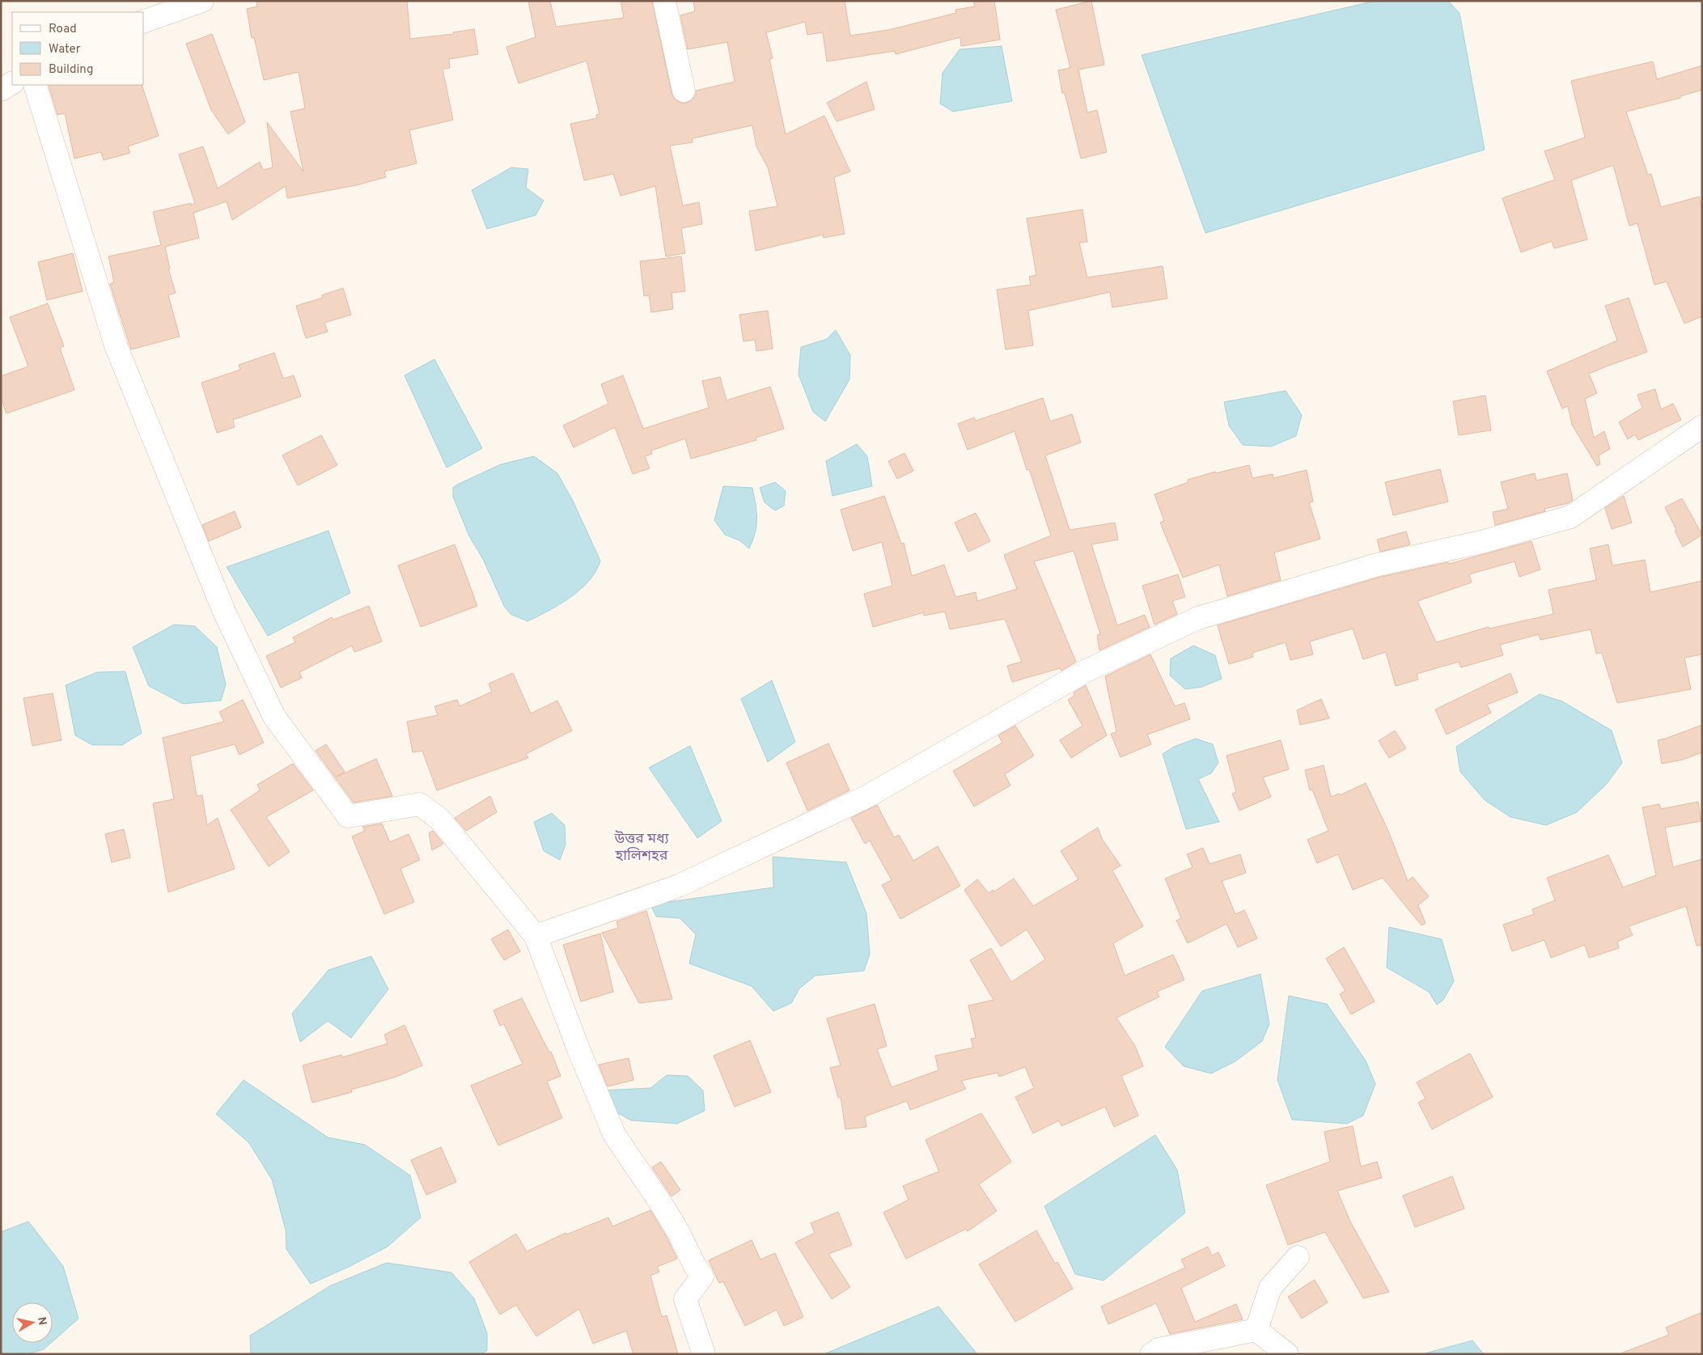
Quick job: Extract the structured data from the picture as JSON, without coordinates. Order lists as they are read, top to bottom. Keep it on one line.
{"districts":["উত্তর মধ্য হালিশহর"],"legend":["Road","Water","Building"],"north":"right"}
